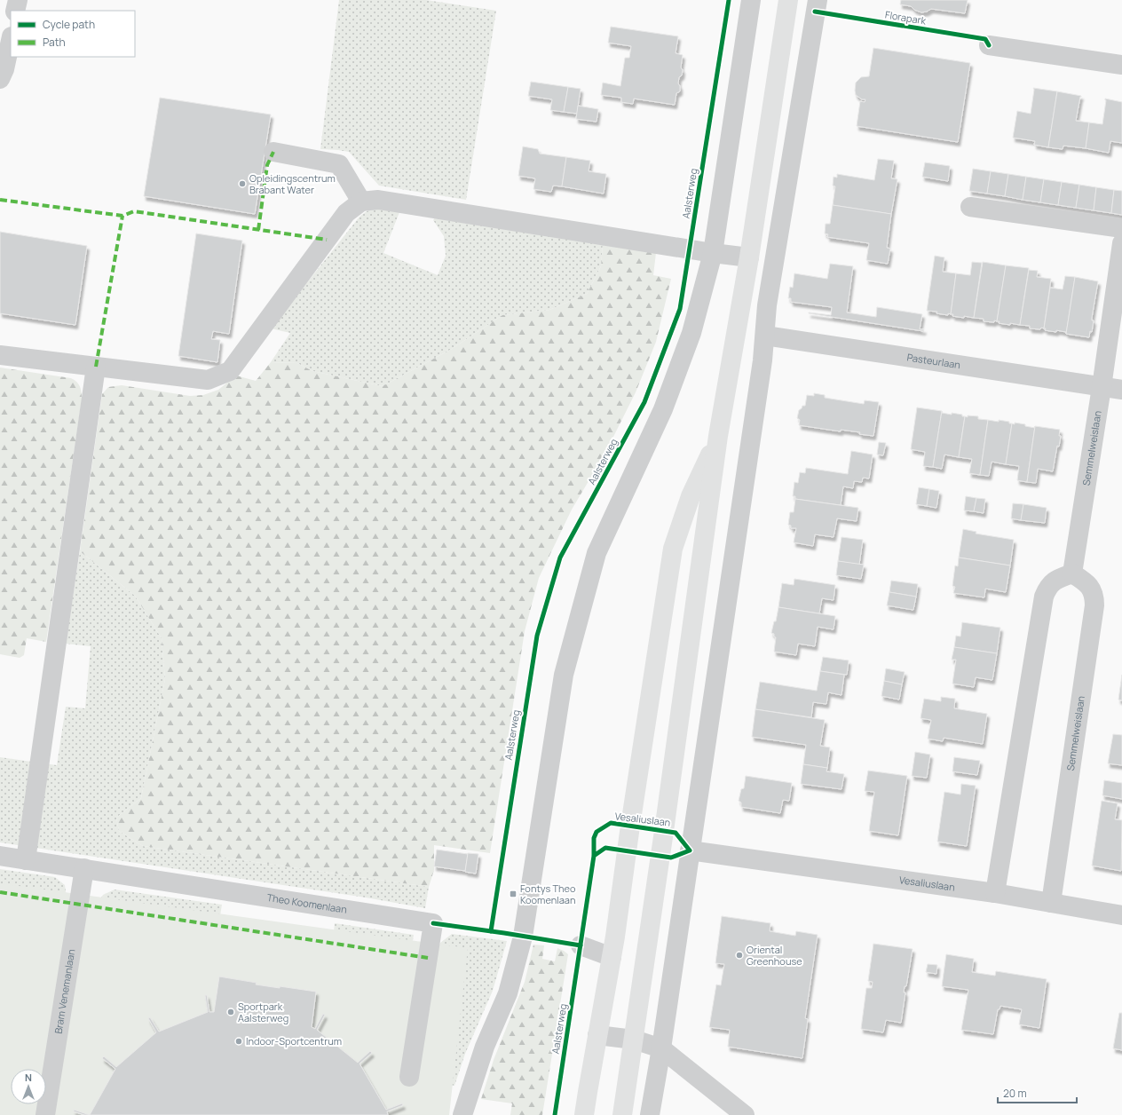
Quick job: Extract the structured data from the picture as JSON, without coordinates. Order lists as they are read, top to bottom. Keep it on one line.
{"streets":{"street":["Pasteurlaan","Semmelweislaan","Vesaliuslaan","Theo Koomenlaan","Bram Venemanlaan"],"cycle path":["Florapark","Aalsterweg"]},"crossings":[["Pasteurlaan","Semmelweislaan"],["Semmelweislaan","Vesaliuslaan"],["Theo Koomenlaan","Bram Venemanlaan"]],"places":{"other":["Opleidingscentrum Brabant Water","Oriental Greenhouse","Sportpark Aalsterweg","Indoor-Sportcentrum"],"transit":["Fontys Theo Koomenlaan"]},"legend":["Cycle path","Path"],"scale_bar":"20 m","north":"top"}
